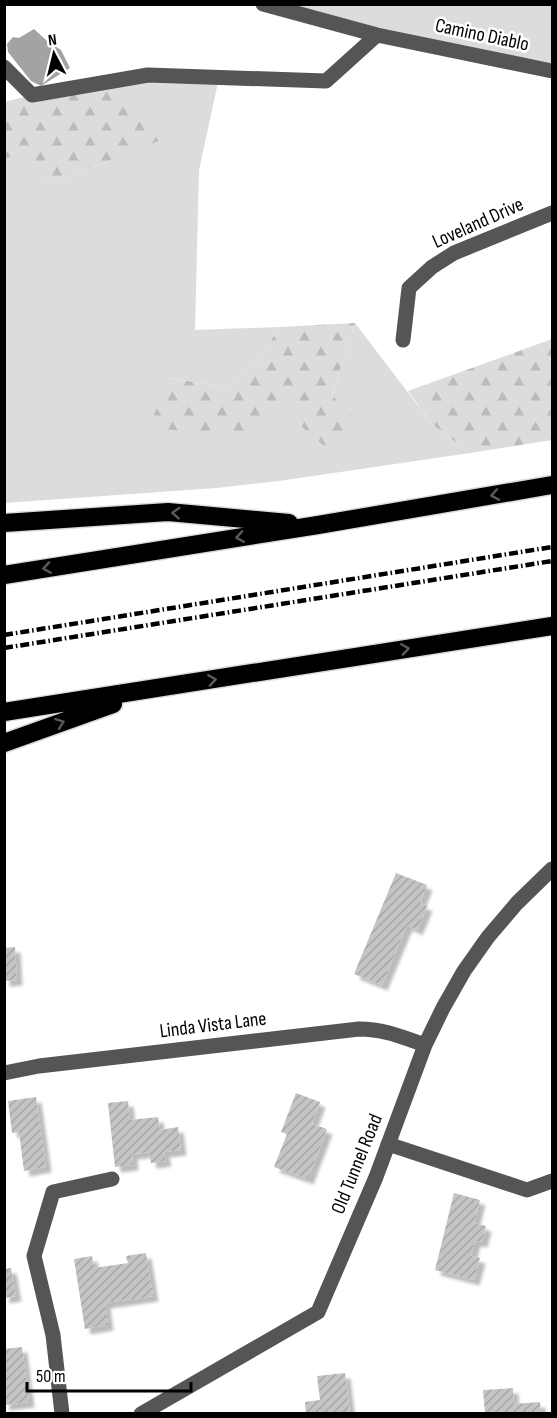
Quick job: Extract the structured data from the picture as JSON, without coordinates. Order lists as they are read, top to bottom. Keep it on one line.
{"streets":{"street":["Camino Diablo","Loveland Drive","Linda Vista Lane","Old Tunnel Road"]},"crossings":[["Linda Vista Lane","Old Tunnel Road"]],"scale_bar":"50 m","north":"top"}
